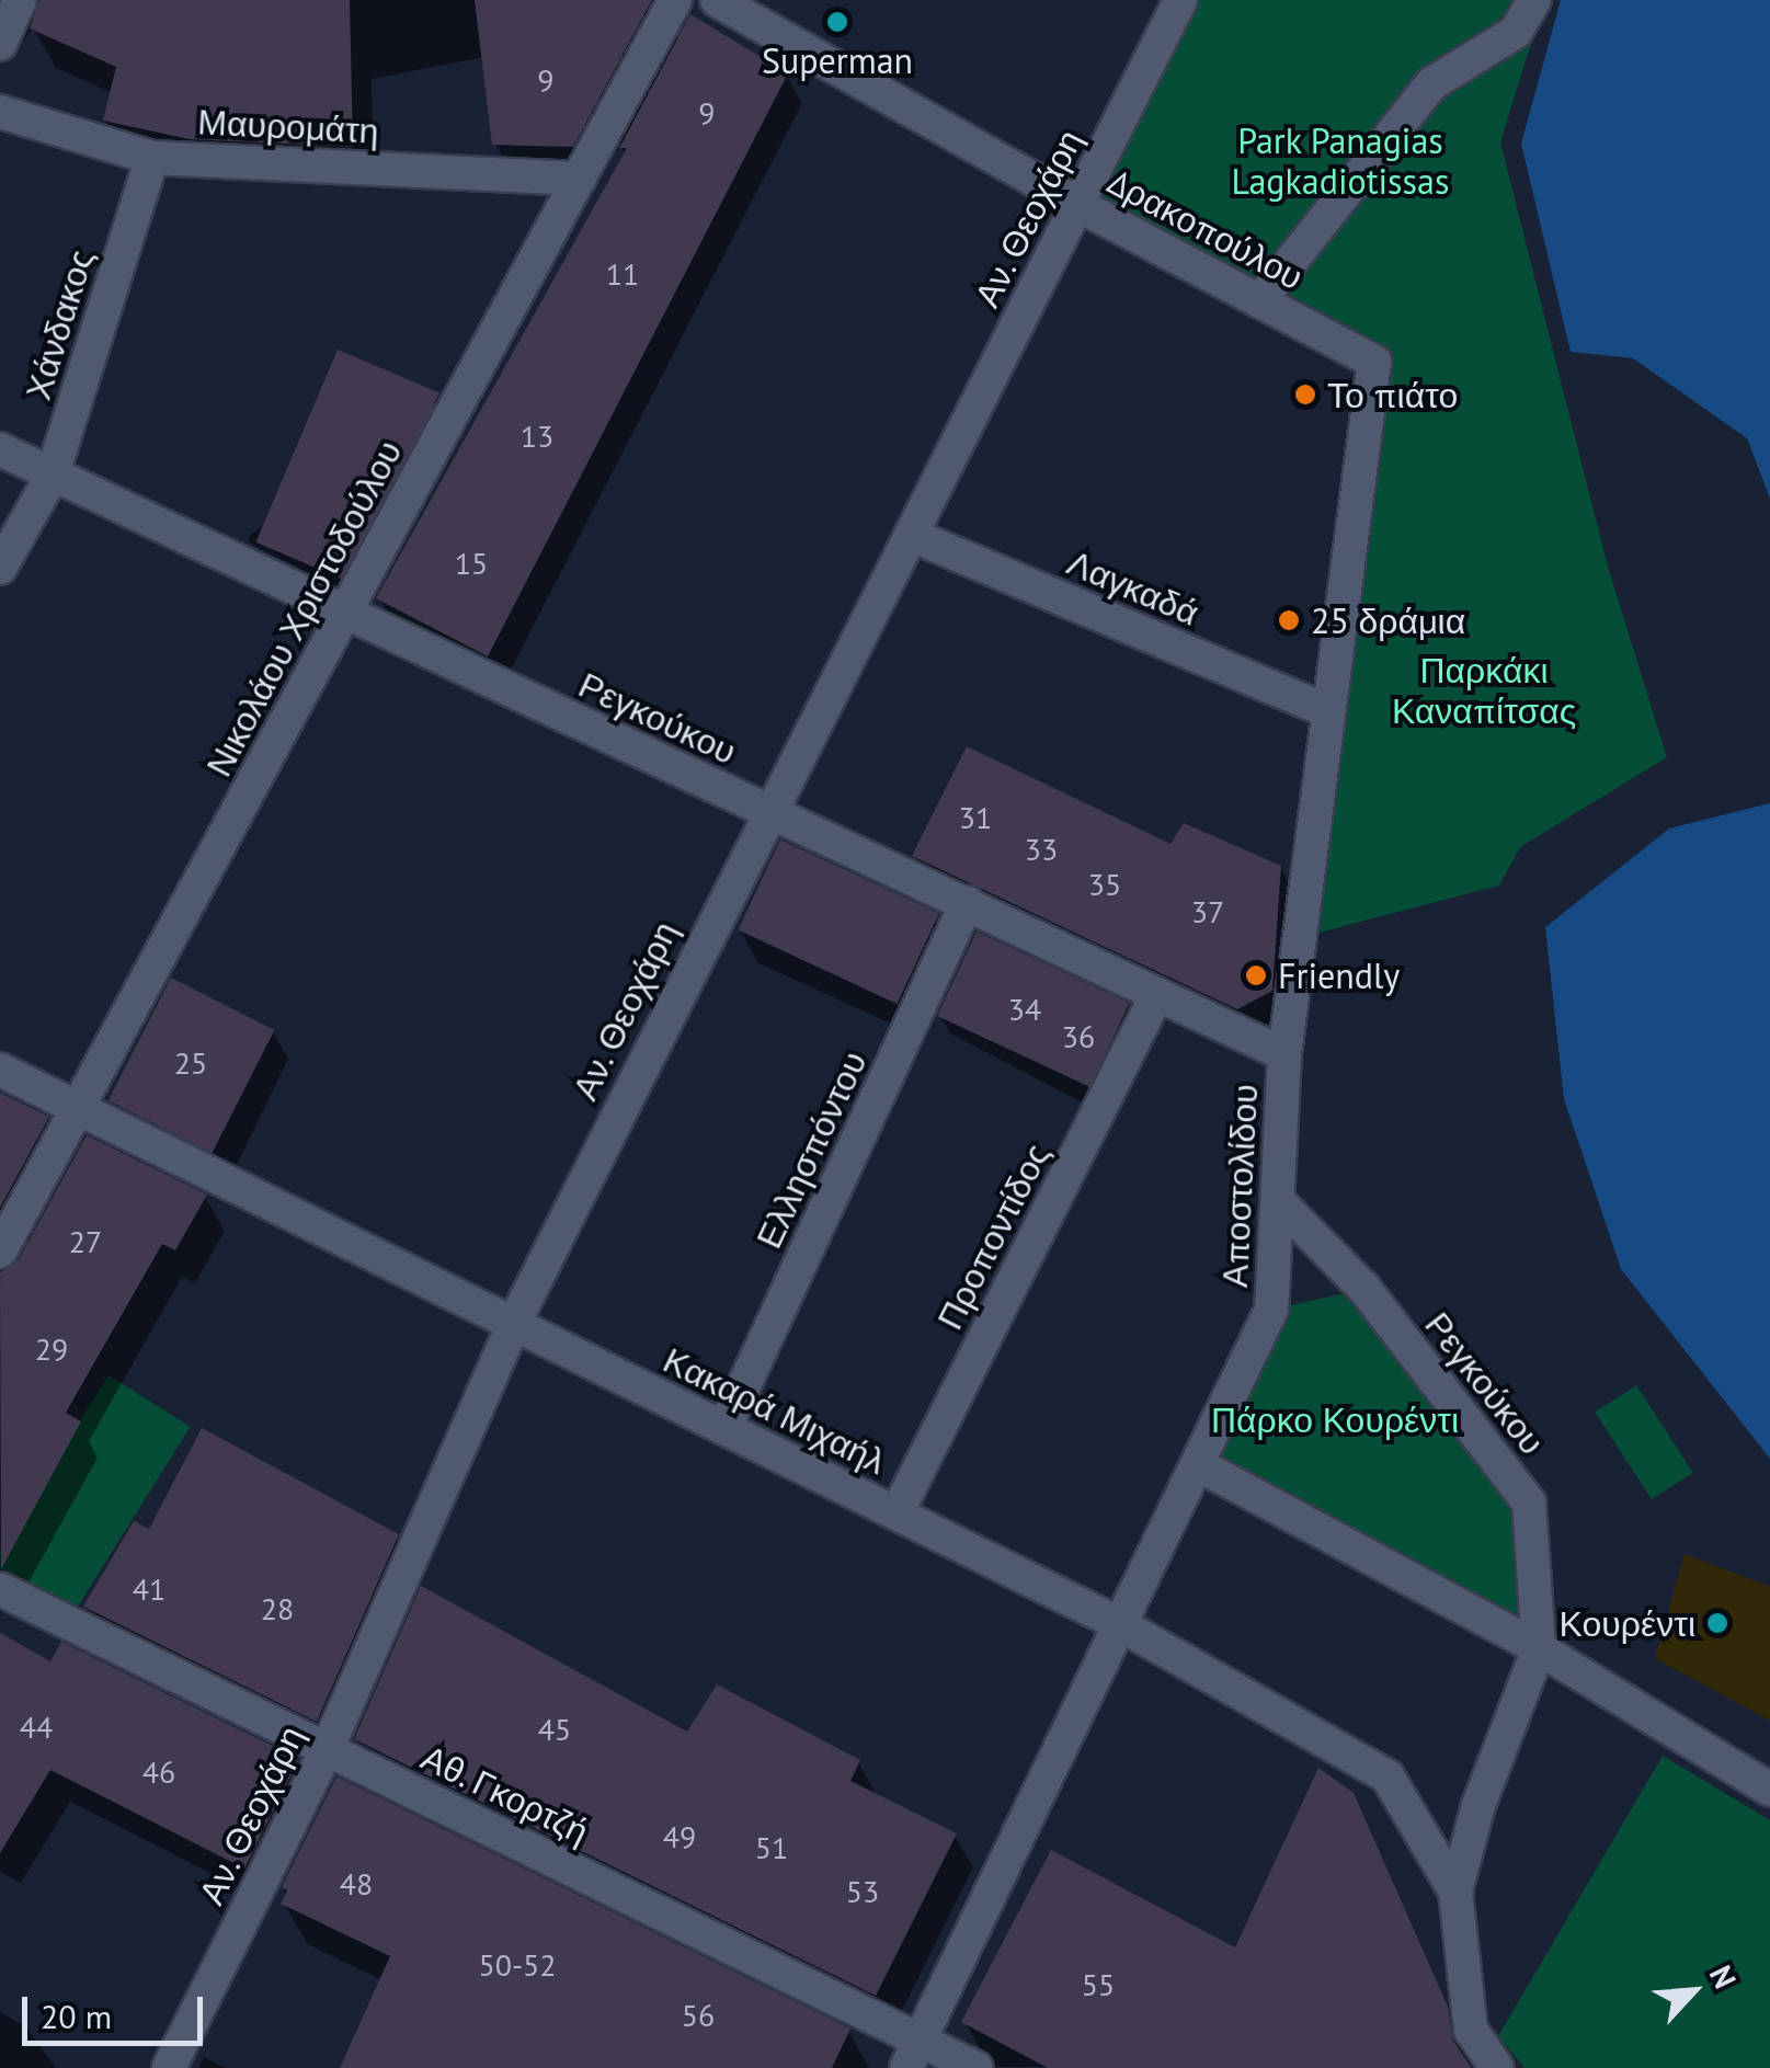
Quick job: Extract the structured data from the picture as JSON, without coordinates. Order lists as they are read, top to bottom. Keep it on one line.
{"streets":{"street":["Μαυρομάτη","Αν. Θεοχάρη","Δρακοπούλου","Χάνδακος","Λαγκαδά","Νικολάου Χριστοδούλου","Ρεγκούκου","Ελλησπόντου","Αποστολίδου","Προποντίδος","Κακαρά Μιχαήλ","Αθ. Γκορτζή"]},"crossings":[["Μαυρομάτη","Χάνδακος"],["Μαυρομάτη","Νικολάου Χριστοδούλου"],["Αν. Θεοχάρη","Δρακοπούλου"],["Αν. Θεοχάρη","Λαγκαδά"],["Αν. Θεοχάρη","Ρεγκούκου"],["Αν. Θεοχάρη","Κακαρά Μιχαήλ"],["Αν. Θεοχάρη","Αθ. Γκορτζή"],["Δρακοπούλου","Αποστολίδου"],["Χάνδακος","Ρεγκούκου"],["Λαγκαδά","Αποστολίδου"],["Νικολάου Χριστοδούλου","Ρεγκούκου"],["Νικολάου Χριστοδούλου","Κακαρά Μιχαήλ"],["Ρεγκούκου","Ελλησπόντου"],["Ρεγκούκου","Αποστολίδου"],["Ρεγκούκου","Προποντίδος"],["Ελλησπόντου","Κακαρά Μιχαήλ"],["Αποστολίδου","Κακαρά Μιχαήλ"],["Αποστολίδου","Αθ. Γκορτζή"],["Προποντίδος","Κακαρά Μιχαήλ"]],"parks":["Park Panagias Lagkadiotissas","Παρκάκι Καναπίτσας","Πάρκο Κουρέντι"],"places":["Superman","Το πιάτο","25 δράμια","Friendly","Κουρέντι"],"house_numbers":["9","9","11","13","15","31","33","35","37","34","36","25","27","29","41","28","44","45","46","49","51","48","53","50-52","55","56"],"scale_bar":"20 m","north":"top right"}
